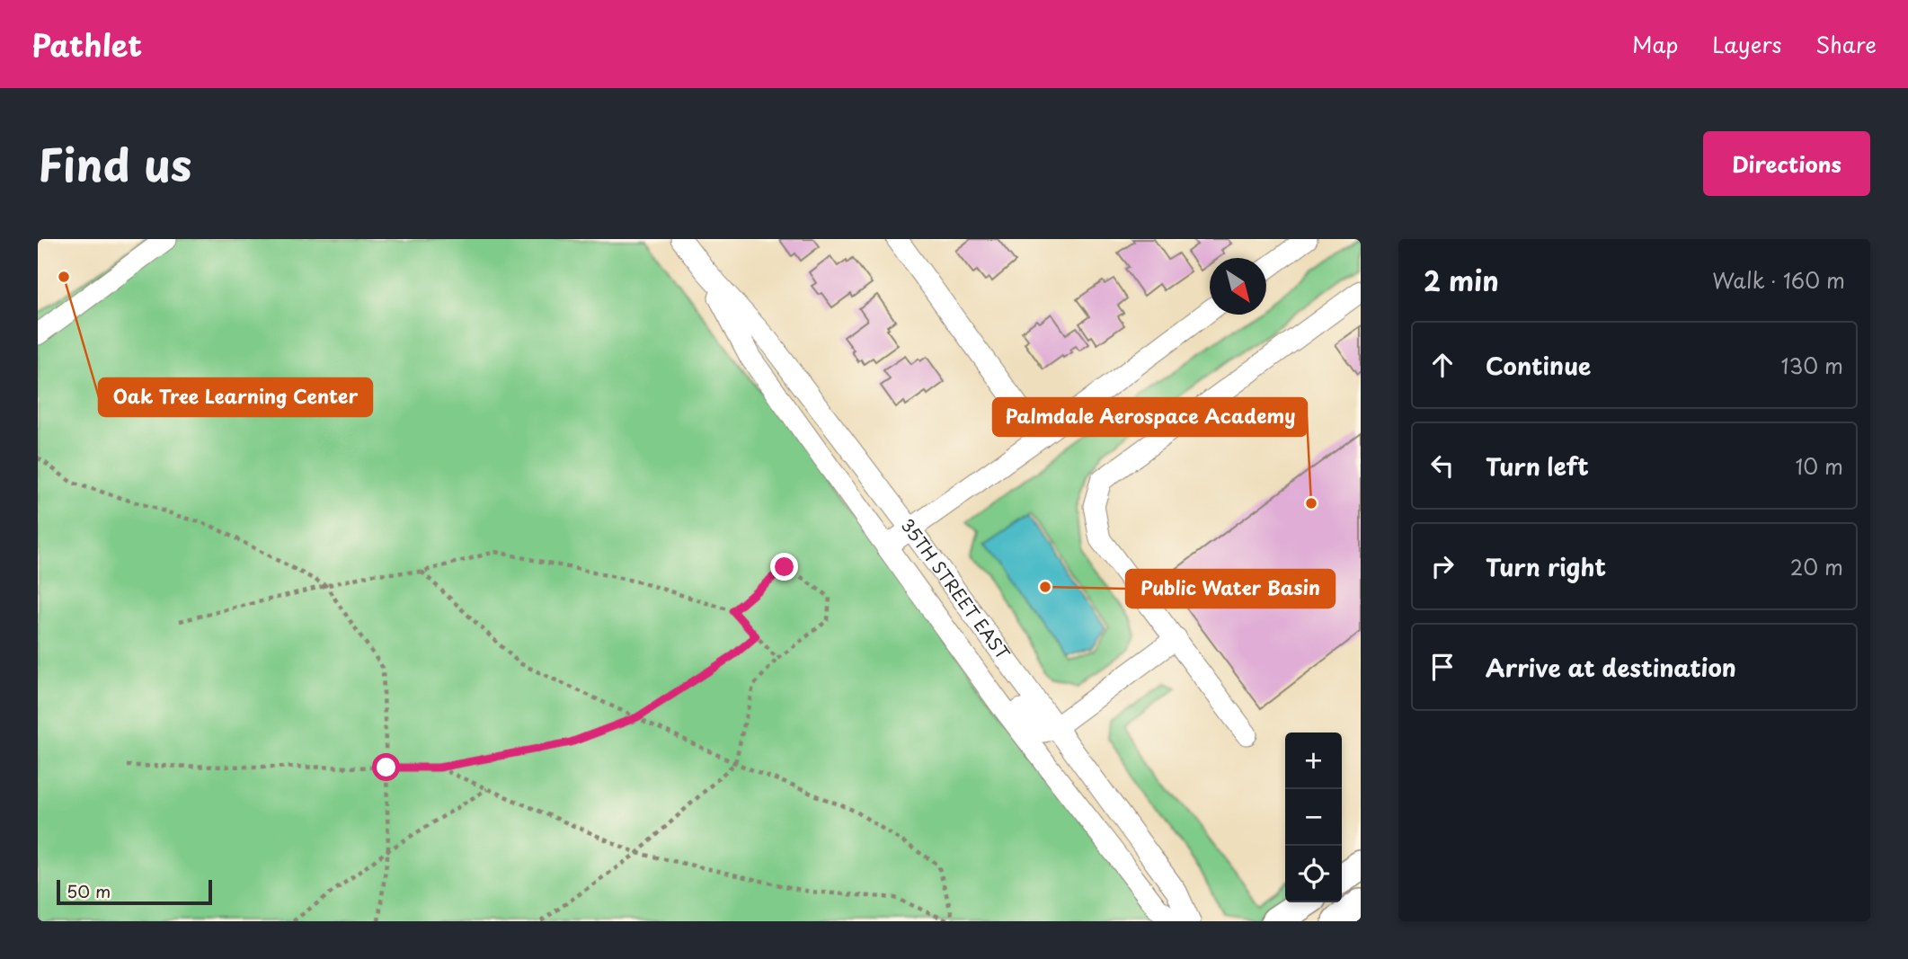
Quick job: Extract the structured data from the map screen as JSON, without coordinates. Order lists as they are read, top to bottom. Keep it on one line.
{"streets":{"street":["35TH STREET EAST"]},"places":["Oak Tree Learning Center","Palmdale Aerospace Academy","Public Water Basin"],"scale_bar":"50 m","north":"bottom right","page":{"header":"Pathlet","nav":["Map","Layers","Share"],"title":"Find us","buttons":"Directions","heading":["2 min","Walk · 160 m"],"list":[["Continue","130 m"],["Turn left","10 m"],["Turn right","20 m"],"Arrive at destination"],"map_buttons":["+","−"],"scale":"50 m"}}
